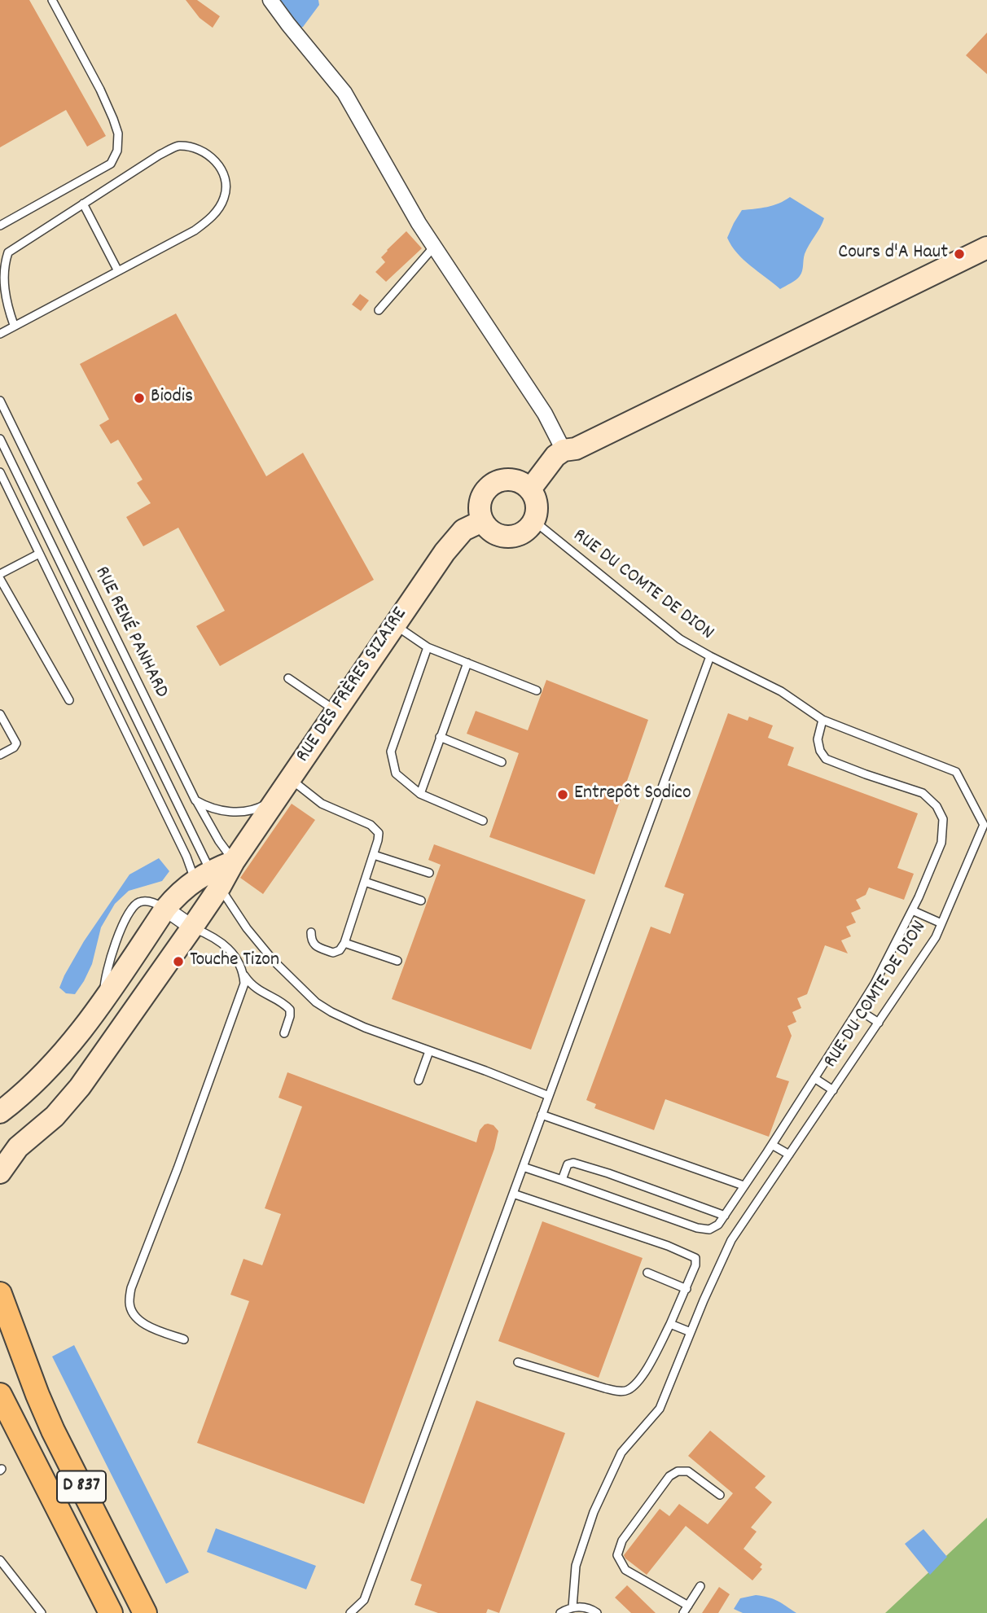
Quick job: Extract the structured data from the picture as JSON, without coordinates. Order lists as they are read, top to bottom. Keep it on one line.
{"streets":{"main road":["D 837"],"street":["RUE DES FRÈRES SIZAIRE"],"lane":["RUE DU COMTE DE DION","RUE RENÉ PANHARD"]},"crossings":[["RUE DU COMTE DE DION","RUE DES FRÈRES SIZAIRE"],["RUE RENÉ PANHARD","RUE DES FRÈRES SIZAIRE"]],"places":["Cours d'A Haut","Biodis","Entrepôt Sodico","Touche Tizon"]}
